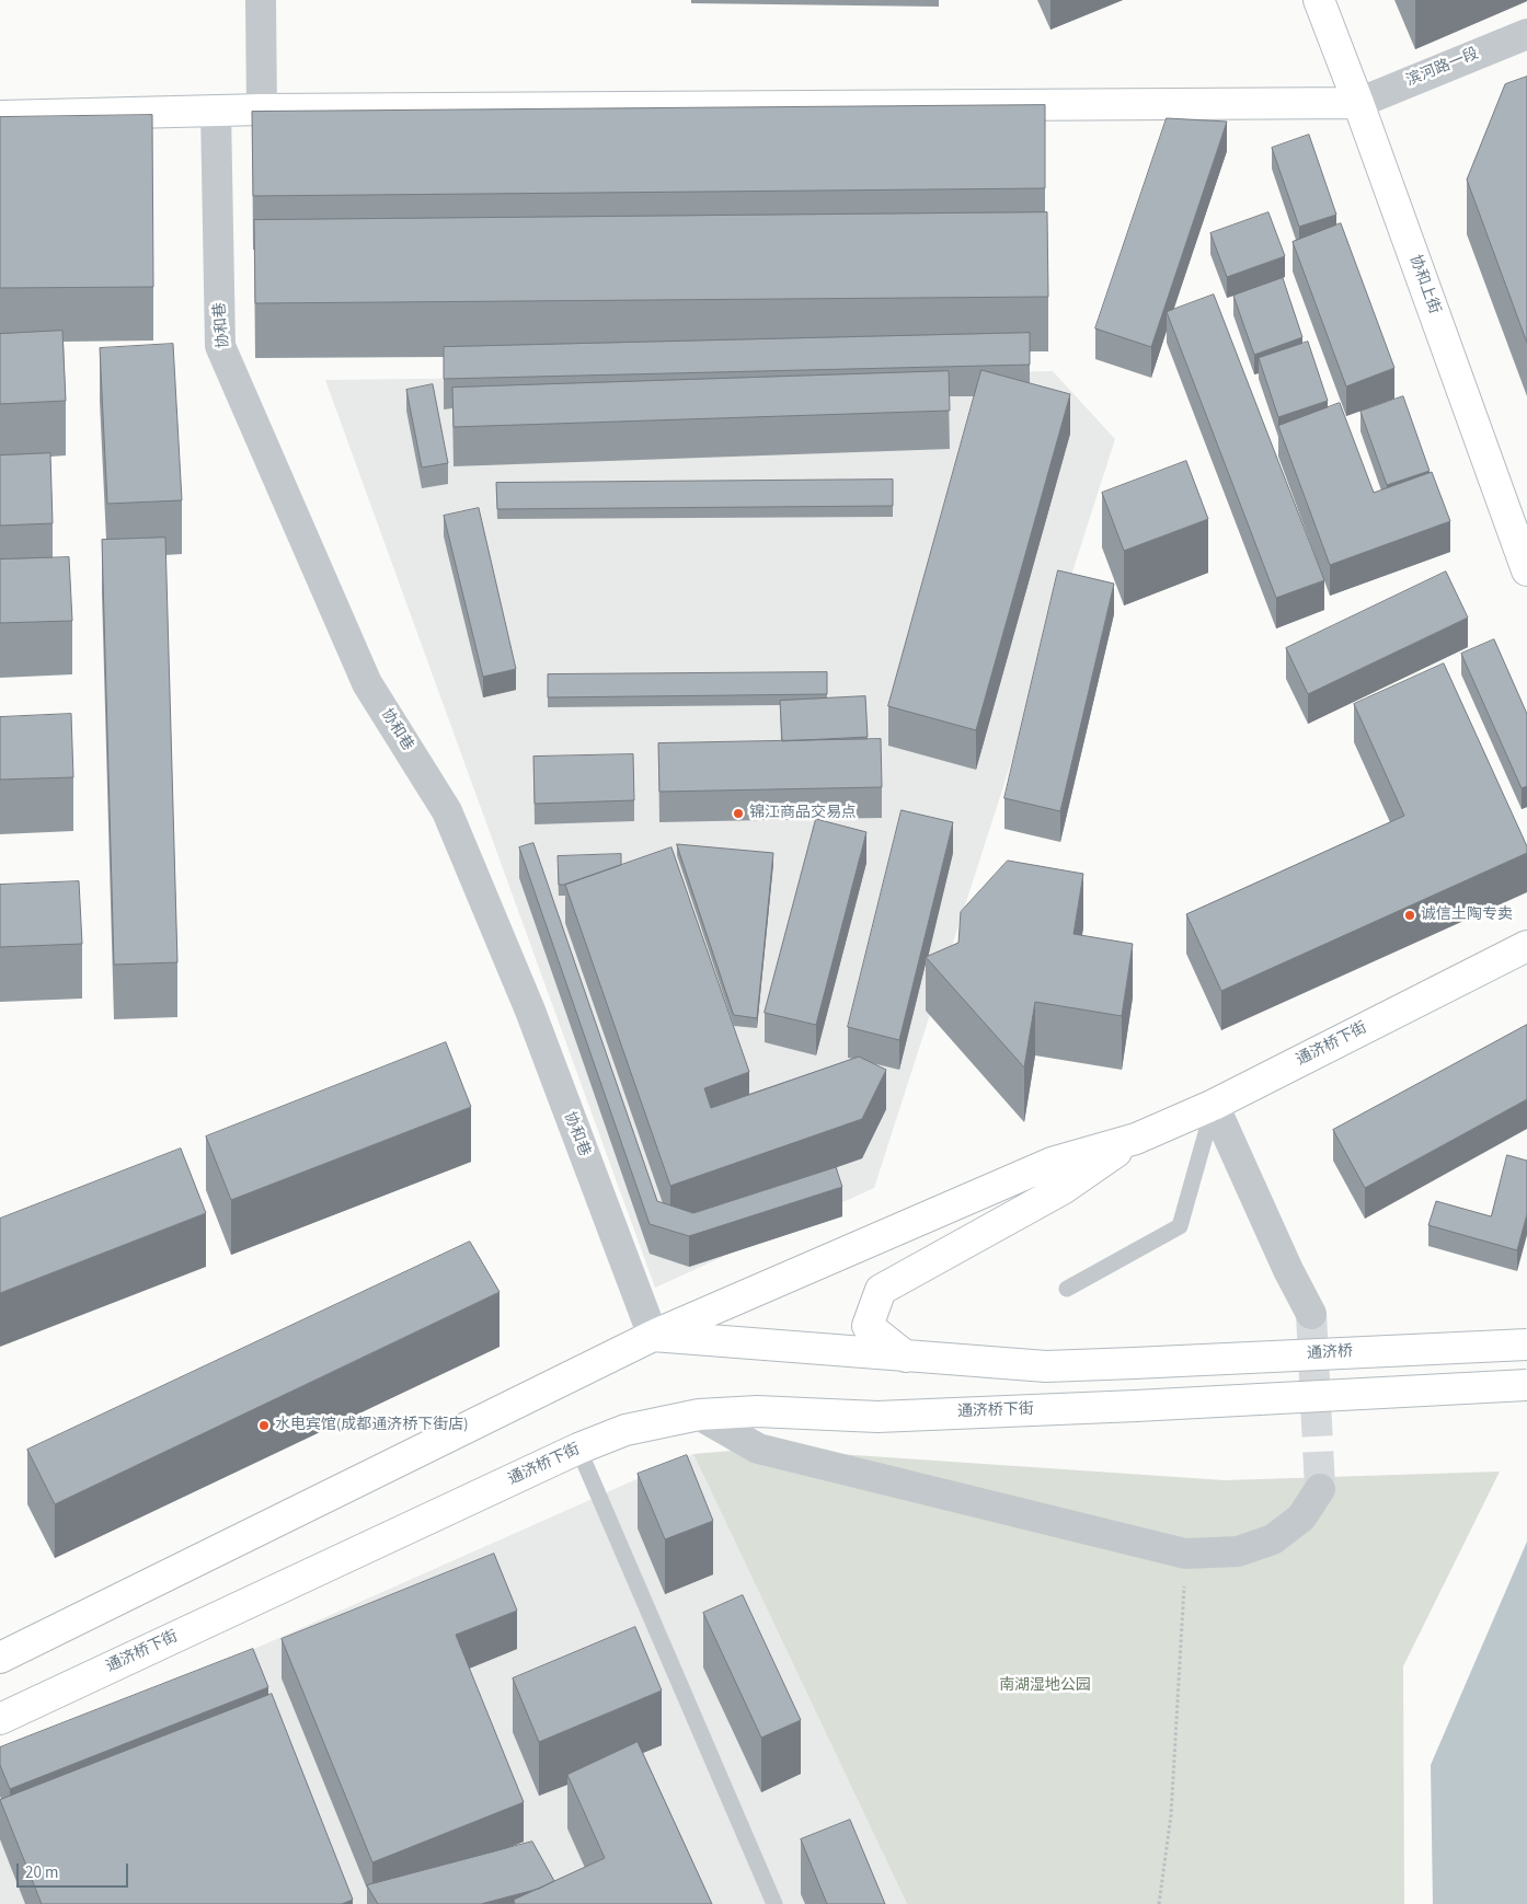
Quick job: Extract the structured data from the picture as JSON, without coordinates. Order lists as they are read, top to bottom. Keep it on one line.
{"streets":{"street":["滨河路一段","协和上街","协和巷","通济桥下街","通济桥"]},"crossings":[["滨河路一段","协和上街"],["协和巷","通济桥下街"],["通济桥下街","通济桥"]],"parks":["南湖湿地公园"],"places":["锦江商品交易点","诚信土陶专卖","水电宾馆(成都通济桥下街店)"],"scale_bar":"20 m"}
